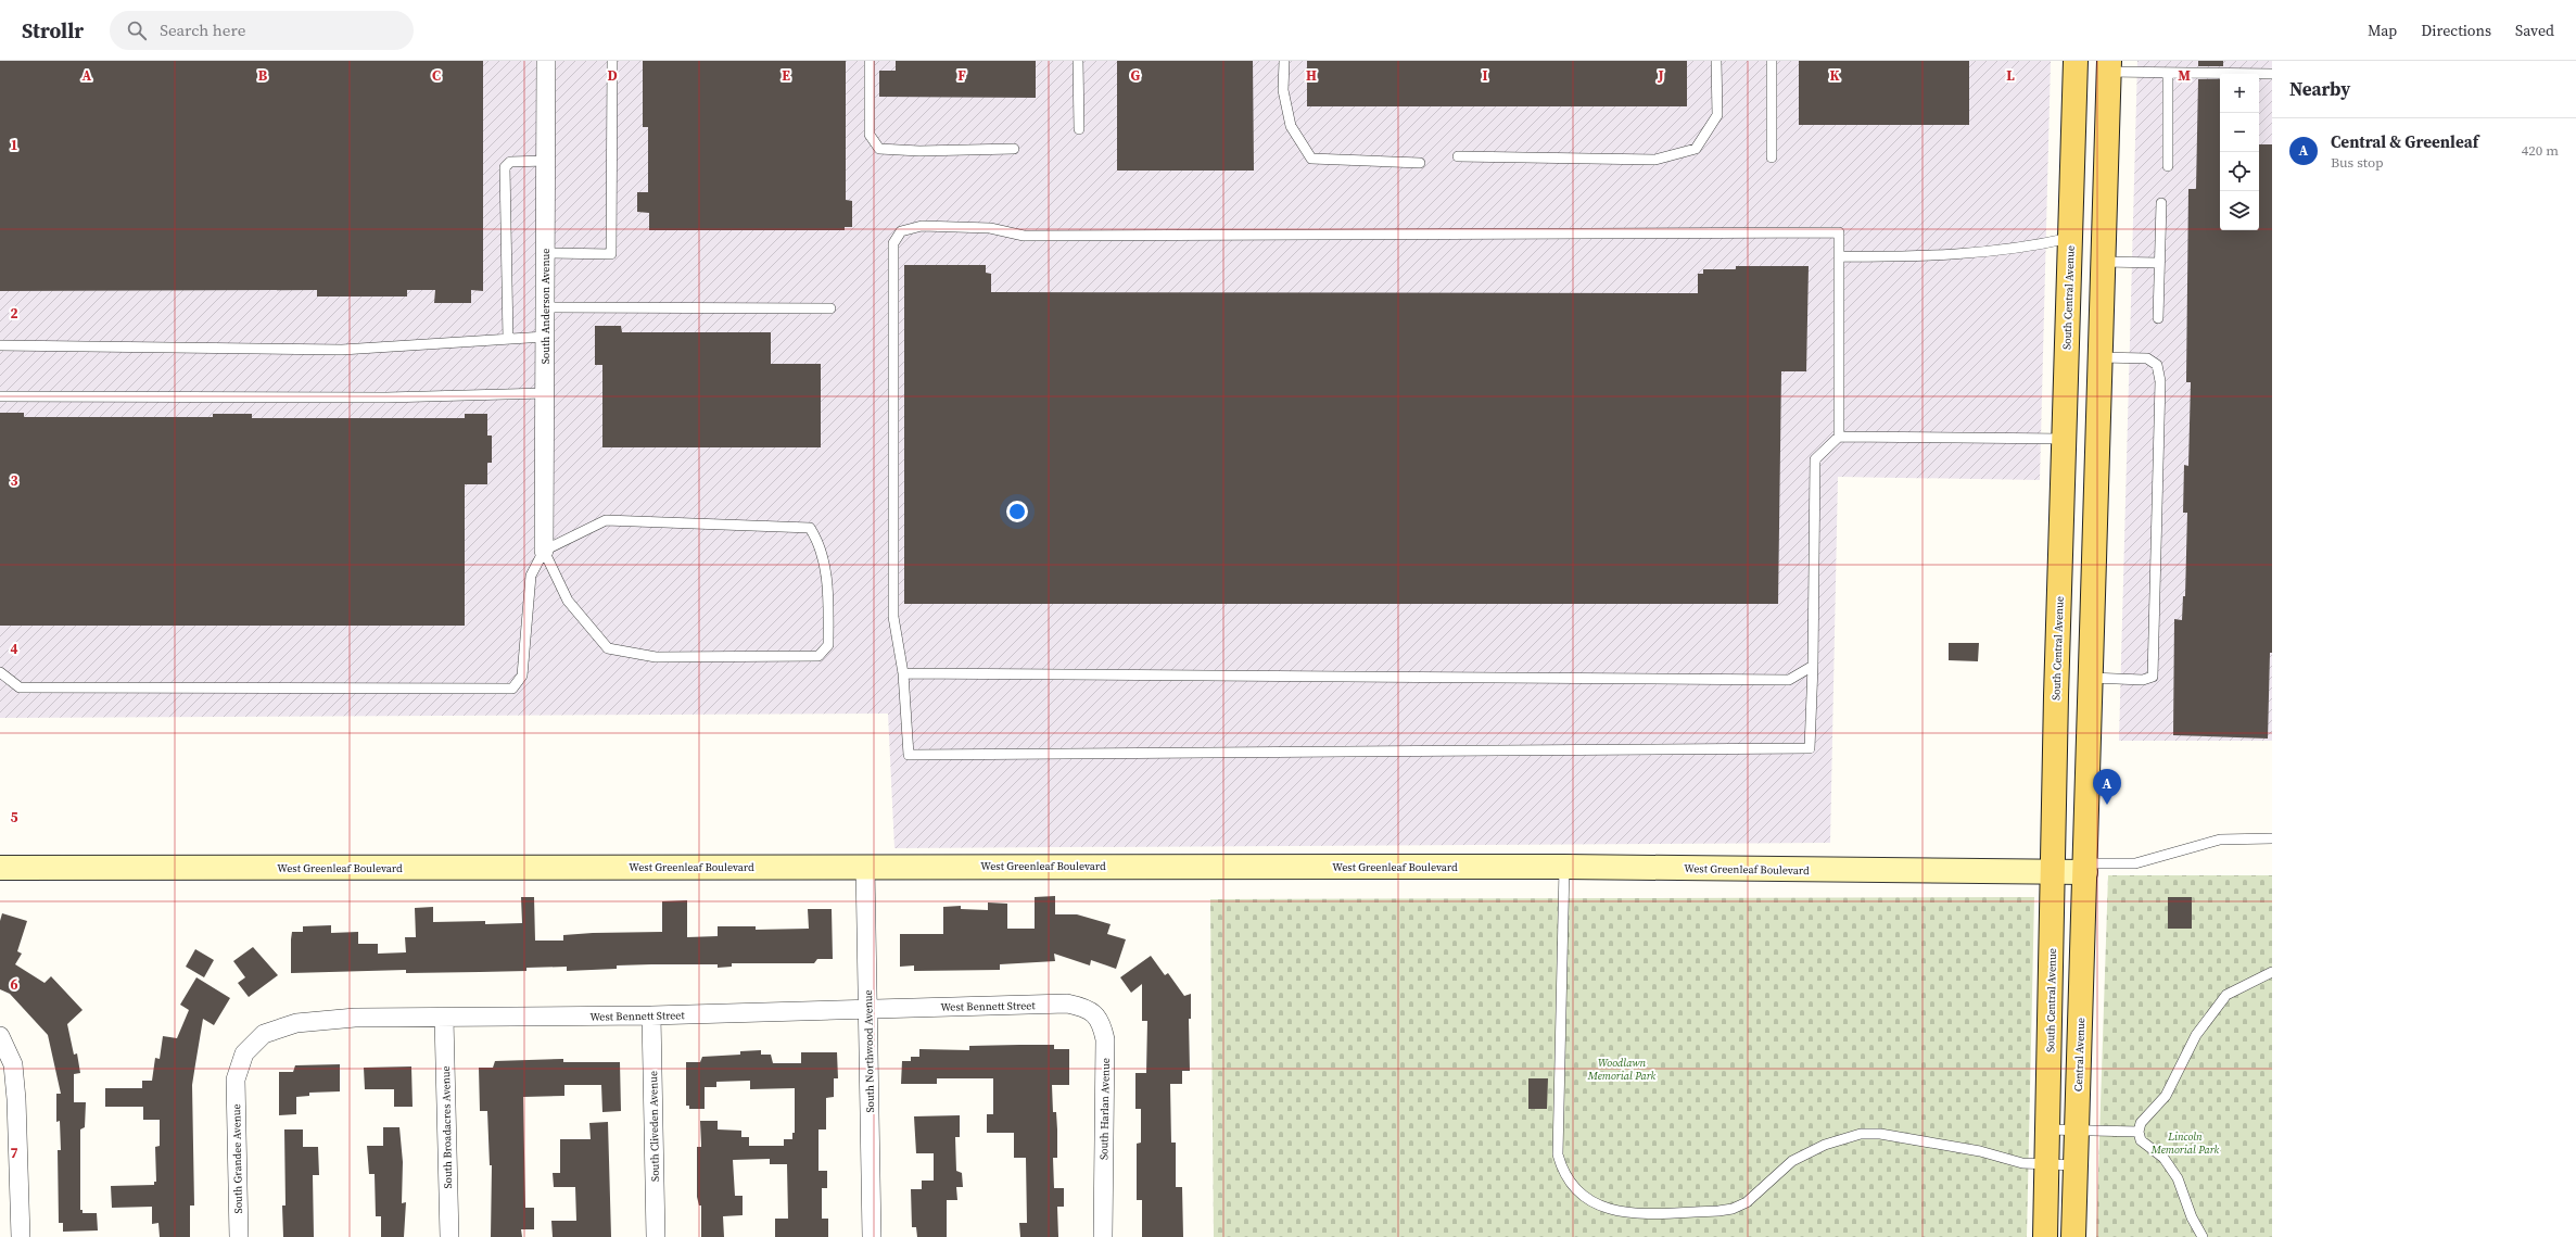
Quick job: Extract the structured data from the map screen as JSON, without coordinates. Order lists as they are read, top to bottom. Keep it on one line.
{"streets":{"main road":["South Central Avenue","Central Avenue"],"street":["South Anderson Avenue","West Greenleaf Boulevard","West Bennett Street","South Northwood Avenue","South Harlan Avenue","South Cliveden Avenue","South Broadacres Avenue","South Grandee Avenue"]},"crossings":[["South Central Avenue","West Greenleaf Boulevard"],["West Greenleaf Boulevard","South Northwood Avenue"],["West Greenleaf Boulevard","Central Avenue"],["West Bennett Street","South Northwood Avenue"],["West Bennett Street","South Harlan Avenue"],["West Bennett Street","South Cliveden Avenue"],["West Bennett Street","South Broadacres Avenue"],["West Bennett Street","South Grandee Avenue"]],"parks":["Woodlawn Memorial Park","Lincoln Memorial Park"],"page":{"header":"Strollr","search":"Search here","nav":["Map","Directions","Saved"],"heading":"Nearby","map_buttons":["+","−"],"list":[{"mark":"A","name":"Central & Greenleaf","note":"Bus stop","value":"420 m"}],"pins":"A"},"grid":{"columns":["A","B","C","D","E","F","G","H","I","J","K","L","M"],"rows":["1","2","3","4","5","6","7"]}}
